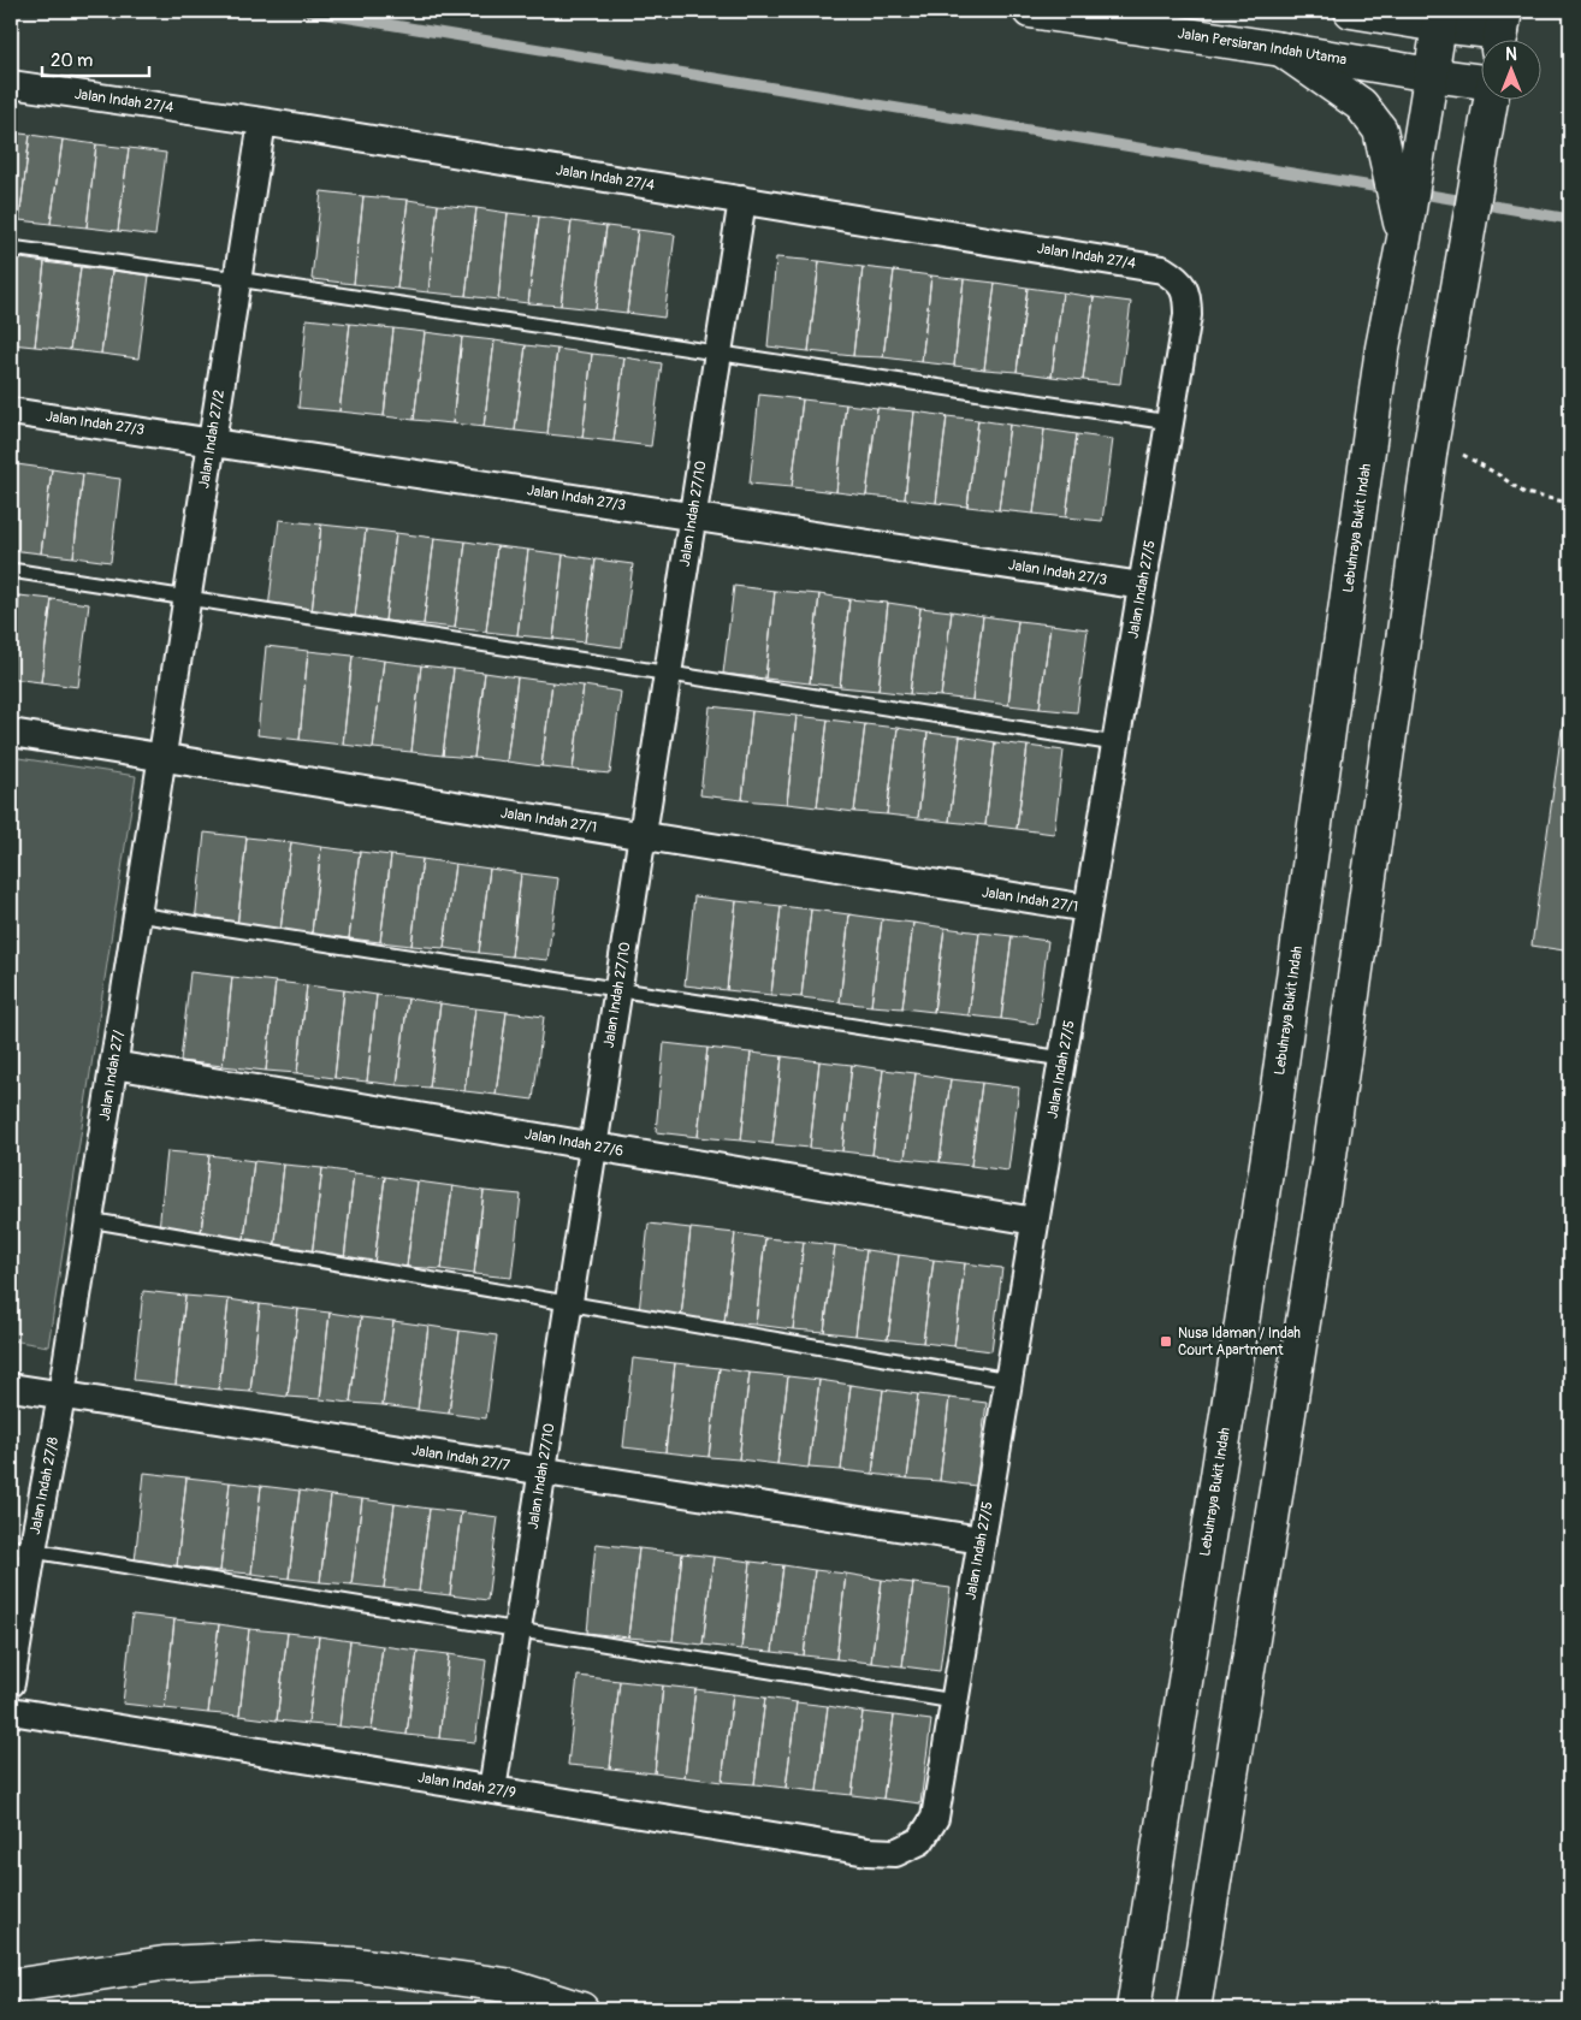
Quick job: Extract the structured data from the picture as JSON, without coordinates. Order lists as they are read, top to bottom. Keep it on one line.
{"streets":{"main road":["Jalan Persiaran Indah Utama","Lebuhraya Bukit Indah"],"street":["Jalan Indah 27/4","Jalan Indah 27/3","Jalan Indah 27/2","Jalan Indah 27/10","Jalan Indah 27/5","Jalan Indah 27/1","Jalan Indah 27/","Jalan Indah 27/6","Jalan Indah 27/7","Jalan Indah 27/8","Jalan Indah 27/9"]},"crossings":[["Jalan Persiaran Indah Utama","Lebuhraya Bukit Indah"],["Jalan Indah 27/4","Jalan Indah 27/2"],["Jalan Indah 27/4","Jalan Indah 27/10"],["Jalan Indah 27/4","Jalan Indah 27/5"],["Jalan Indah 27/3","Jalan Indah 27/2"],["Jalan Indah 27/3","Jalan Indah 27/10"],["Jalan Indah 27/3","Jalan Indah 27/5"],["Jalan Indah 27/2","Jalan Indah 27/1"],["Jalan Indah 27/2","Jalan Indah 27/"],["Jalan Indah 27/10","Jalan Indah 27/1"],["Jalan Indah 27/10","Jalan Indah 27/6"],["Jalan Indah 27/10","Jalan Indah 27/7"],["Jalan Indah 27/10","Jalan Indah 27/9"],["Jalan Indah 27/5","Jalan Indah 27/1"],["Jalan Indah 27/5","Jalan Indah 27/6"],["Jalan Indah 27/5","Jalan Indah 27/7"],["Jalan Indah 27/5","Jalan Indah 27/9"],["Jalan Indah 27/1","Jalan Indah 27/"],["Jalan Indah 27/","Jalan Indah 27/6"],["Jalan Indah 27/","Jalan Indah 27/7"],["Jalan Indah 27/","Jalan Indah 27/8"],["Jalan Indah 27/7","Jalan Indah 27/8"]],"places":{"transit":["Nusa Idaman / Indah Court Apartment"]},"scale_bar":"20 m","north":"top"}
